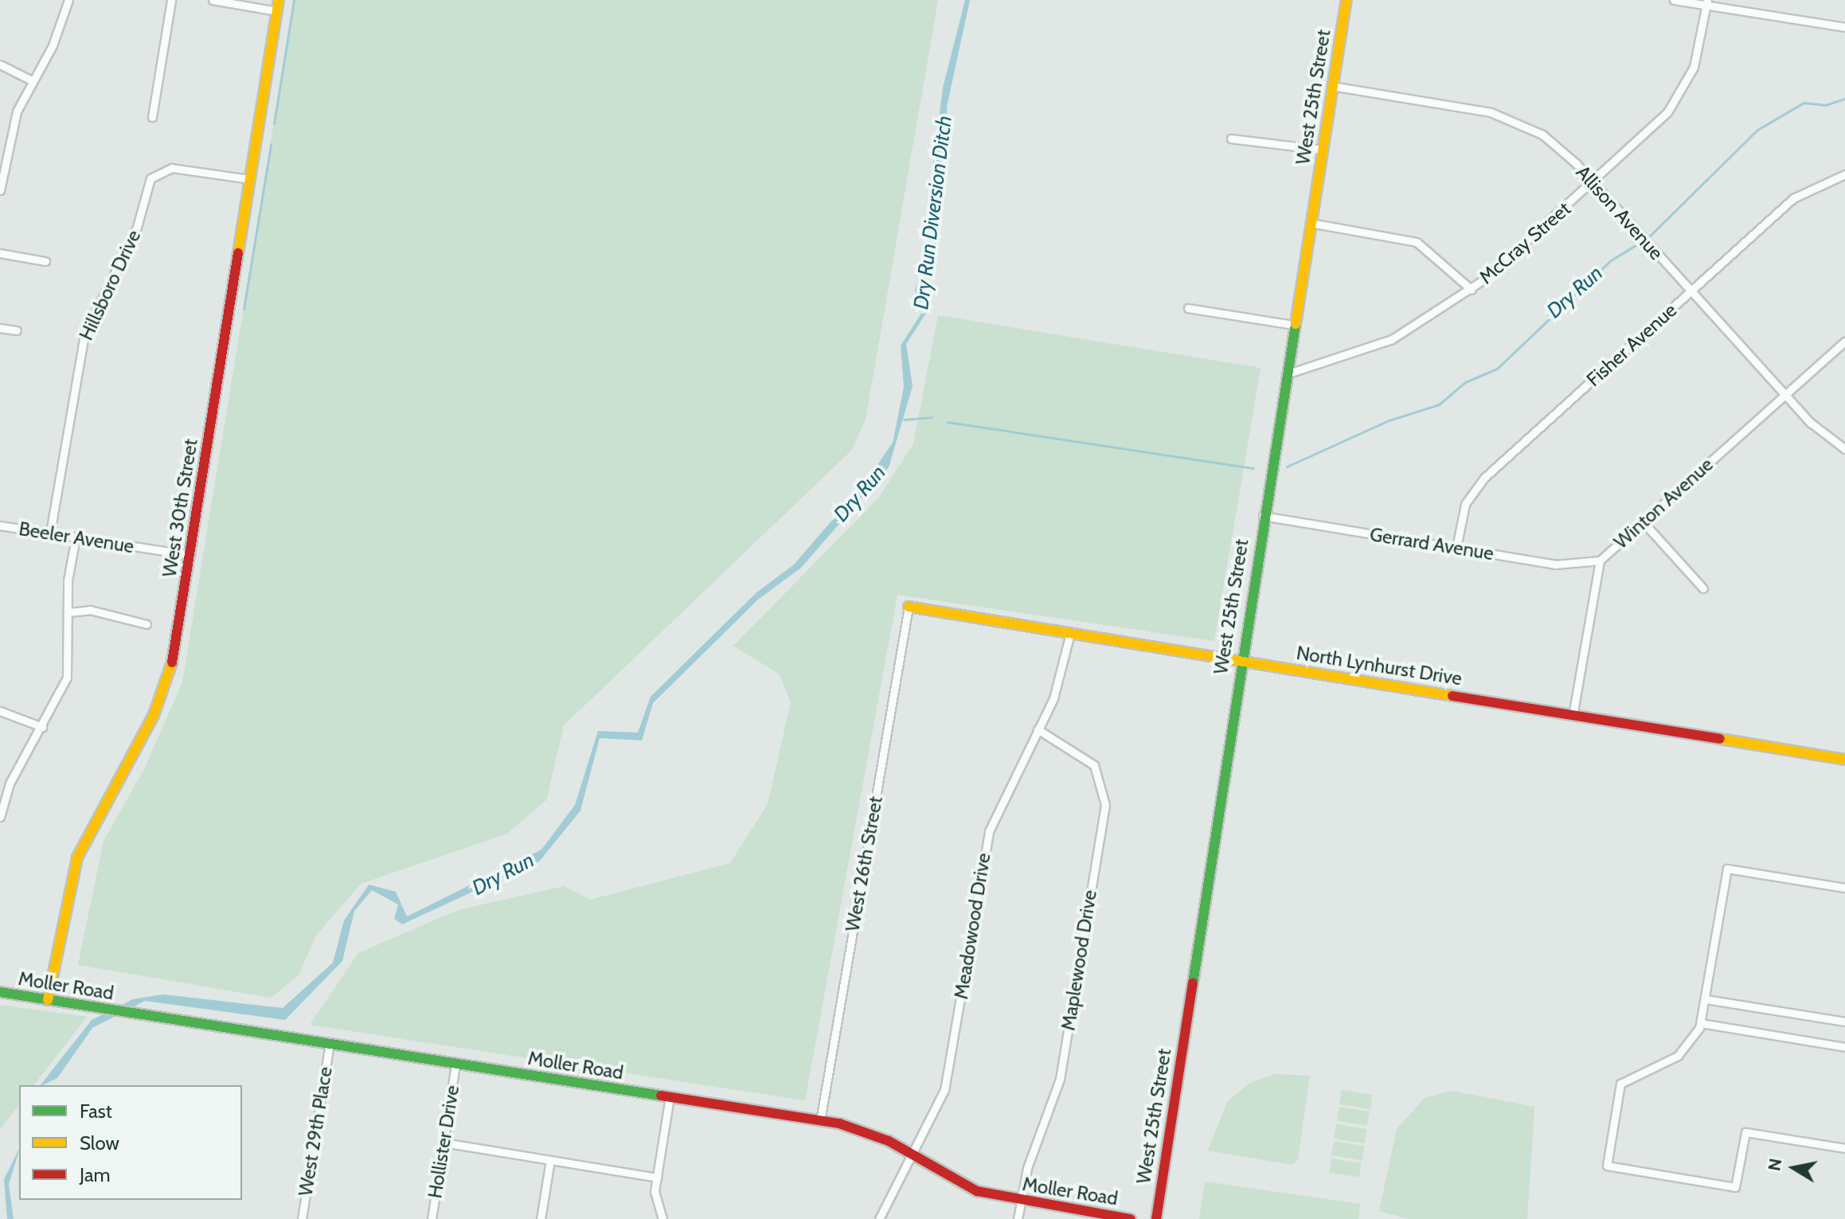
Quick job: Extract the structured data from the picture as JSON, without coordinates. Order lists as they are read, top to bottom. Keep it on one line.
{"streets":{"street":["West 25th Street","Allison Avenue","McCray Street","Hillsboro Drive","Fisher Avenue","Winton Avenue","West 30th Street","Beeler Avenue","Gerrard Avenue","North Lynhurst Drive","West 26th Street","Meadowood Drive","Maplewood Drive","Moller Road","West 29th Place","Hollister Drive"]},"crossings":[["West 25th Street","Allison Avenue"],["West 25th Street","McCray Street"],["West 25th Street","Gerrard Avenue"],["West 25th Street","North Lynhurst Drive"],["Allison Avenue","McCray Street"],["Allison Avenue","Fisher Avenue"],["Allison Avenue","Winton Avenue"],["Hillsboro Drive","West 30th Street"],["Hillsboro Drive","Beeler Avenue"],["Fisher Avenue","Gerrard Avenue"],["Winton Avenue","Gerrard Avenue"],["Winton Avenue","North Lynhurst Drive"],["West 30th Street","Beeler Avenue"],["West 30th Street","Moller Road"],["North Lynhurst Drive","West 26th Street"],["North Lynhurst Drive","Meadowood Drive"],["West 26th Street","Moller Road"],["Meadowood Drive","Maplewood Drive"],["Meadowood Drive","Moller Road"],["Maplewood Drive","Moller Road"],["Moller Road","West 29th Place"],["Moller Road","Hollister Drive"]],"water":["Dry Run Diversion Ditch","Dry Run"],"legend":["Fast","Slow","Jam"],"north":"left"}
